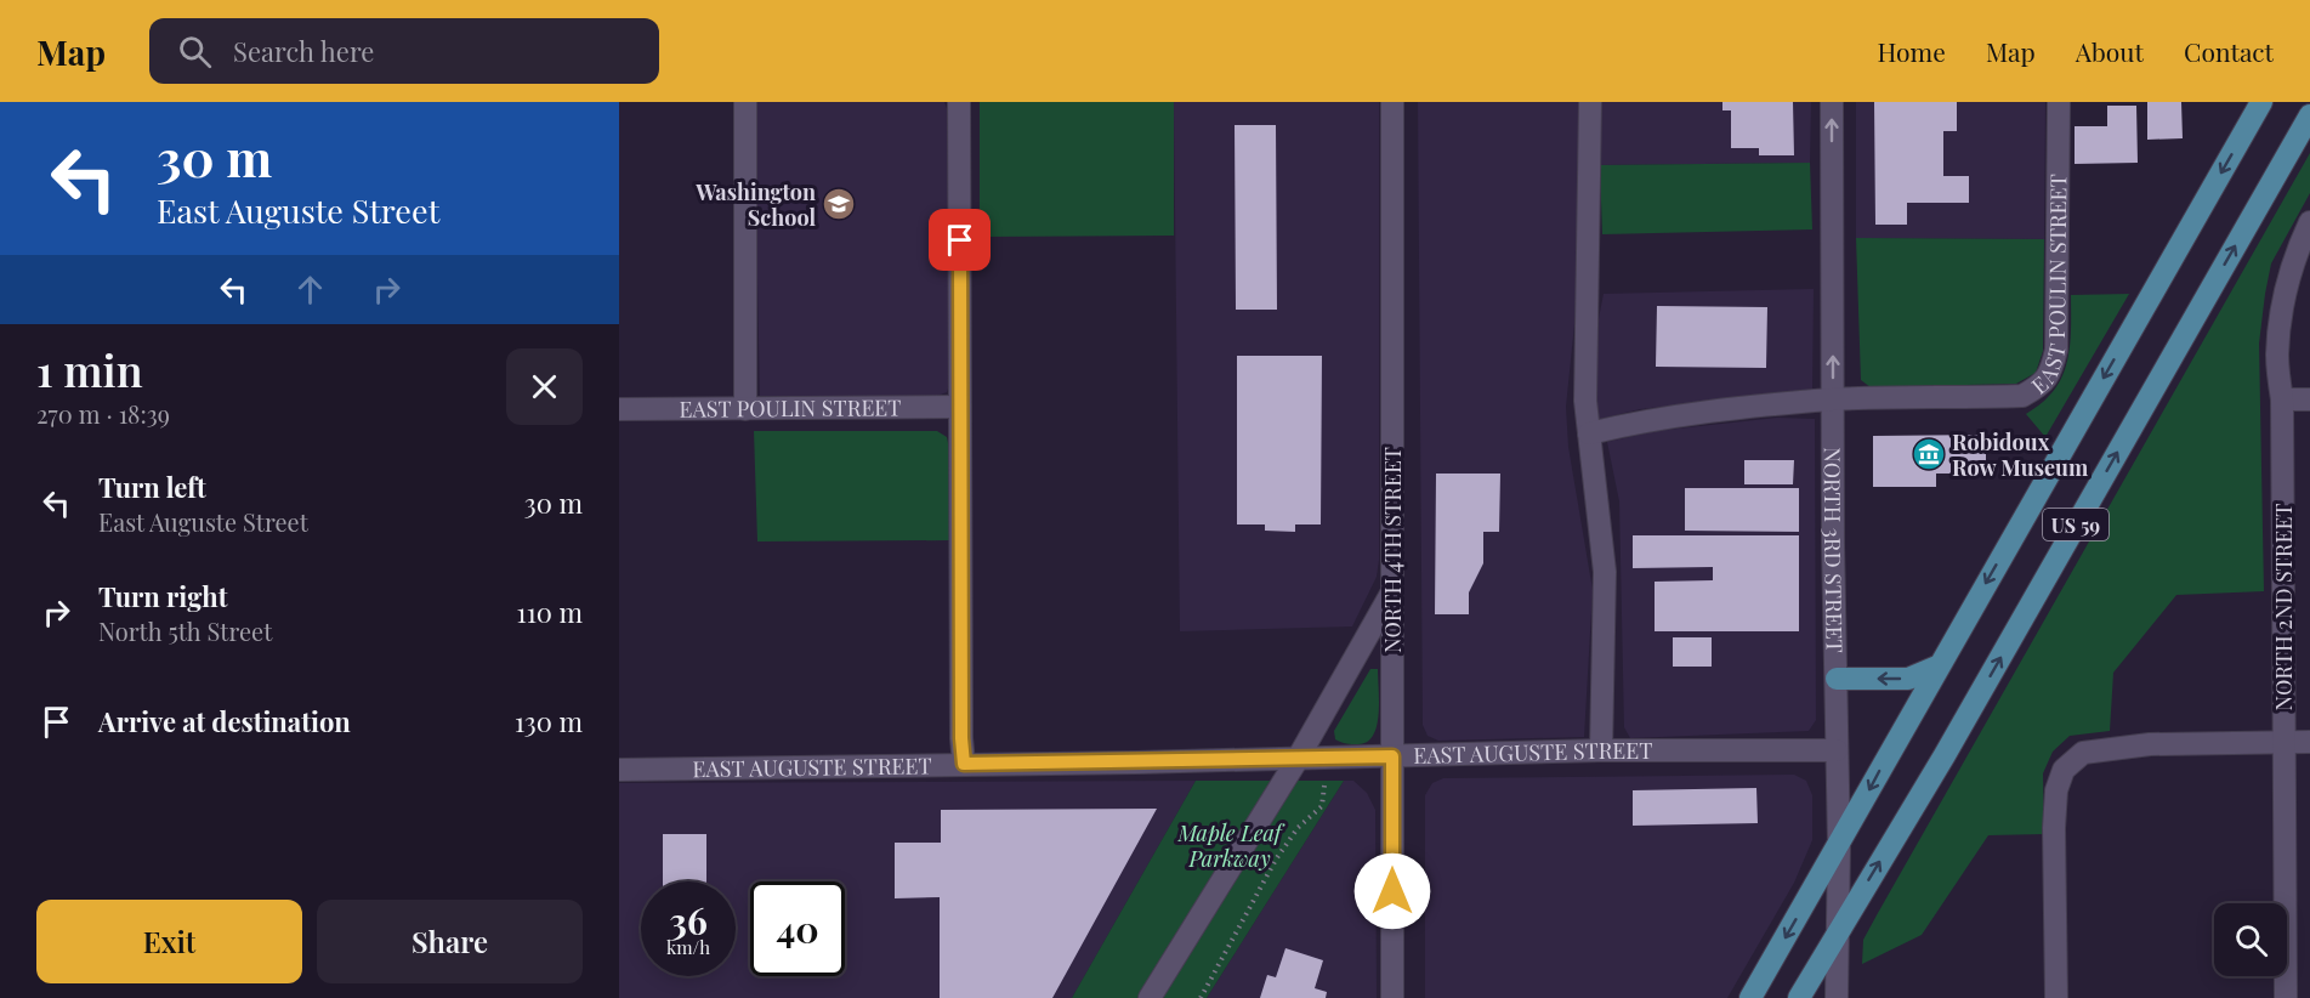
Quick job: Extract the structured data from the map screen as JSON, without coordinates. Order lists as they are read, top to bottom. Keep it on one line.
{"streets":{"main road":["US 59"],"street":["EAST POULIN STREET","NORTH 4TH STREET","NORTH 3RD STREET","NORTH 2ND STREET","EAST AUGUSTE STREET"]},"crossings":[["EAST POULIN STREET","NORTH 3RD STREET"],["US 59","NORTH 3RD STREET"],["NORTH 4TH STREET","EAST AUGUSTE STREET"],["NORTH 3RD STREET","EAST AUGUSTE STREET"]],"parks":["Maple Leaf Parkway"],"places":{"school or university":["Washington School"],"museum":["Robidoux Row Museum"]},"page":{"header":"Map","search":"Search here","nav":["Home","Map","About","Contact"],"turn":["30 m","East Auguste Street"],"heading":["1 min","270 m · 18:39"],"list":[{"name":"Turn left","note":"East Auguste Street","value":"30 m"},{"name":"Turn right","note":"North 5th Street","value":"110 m"},{"name":"Arrive at destination","value":"130 m"}],"speed":"36 km/h","limit":"40","buttons":["Exit","Share"]}}
